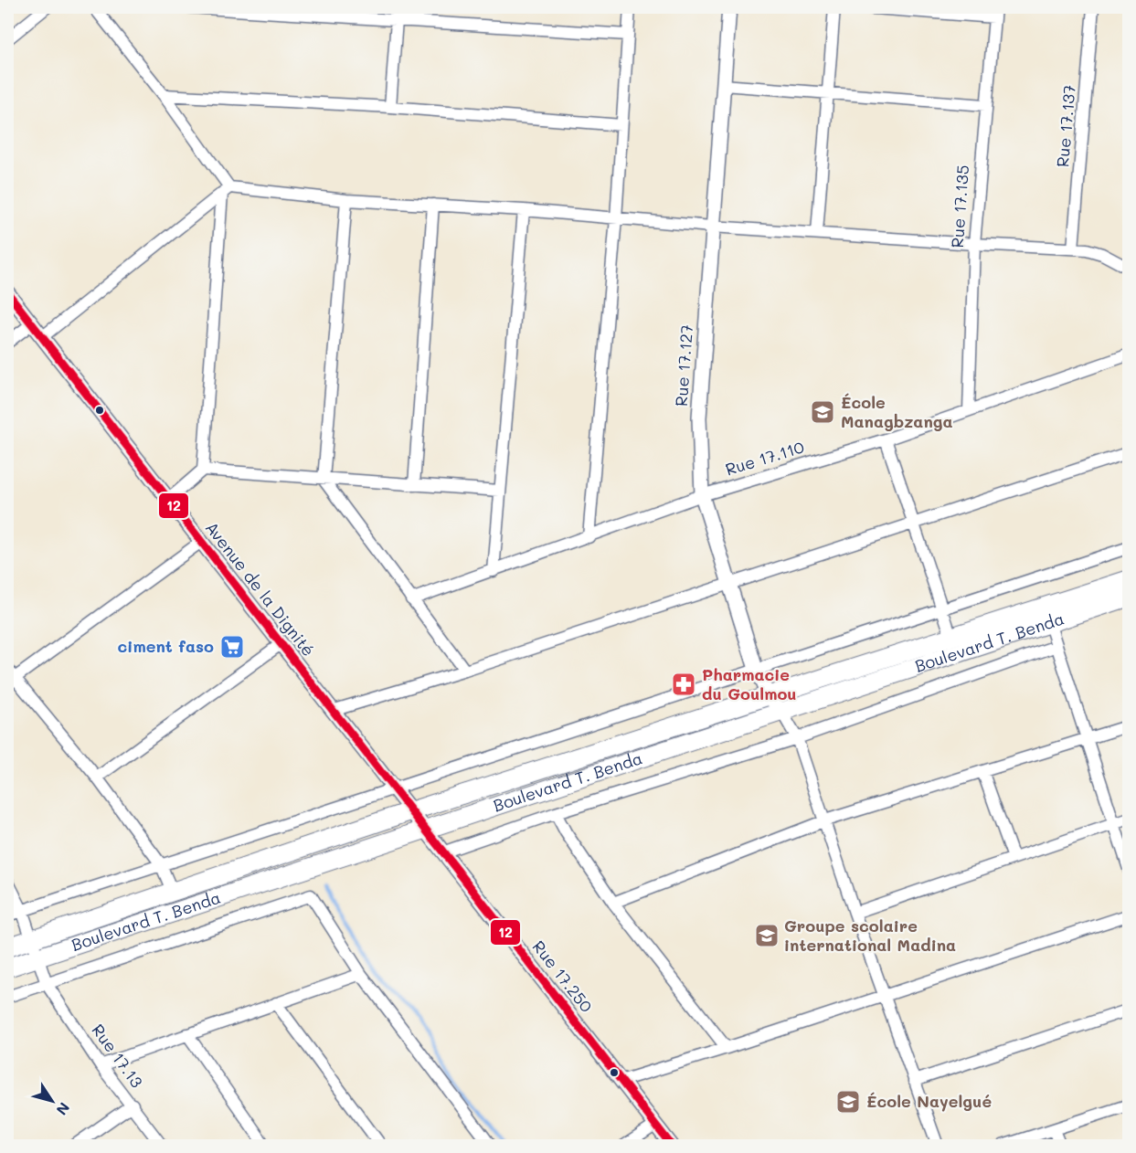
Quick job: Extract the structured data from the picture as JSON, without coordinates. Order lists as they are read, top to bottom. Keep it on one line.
{"streets":{"highway":["Boulevard T. Benda"],"street":["Rue 17.137","Rue 17.135","Rue 17.127","Rue 17.110","Avenue de la Dignité","Rue 17.250","Rue 17.13"]},"crossings":[["Rue 17.135","Rue 17.110"],["Rue 17.127","Rue 17.110"],["Rue 17.127","Boulevard T. Benda"],["Avenue de la Dignité","Boulevard T. Benda"],["Avenue de la Dignité","Rue 17.250"],["Boulevard T. Benda","Rue 17.250"],["Boulevard T. Benda","Rue 17.13"]],"places":{"school or university":["École Managbzanga","Groupe scolaire international Madina","École Nayelgué"],"supermarket":["ciment faso"],"pharmacy":["Pharmacie du Goulmou"]},"lines":["transit line 12"],"north":"bottom right"}
